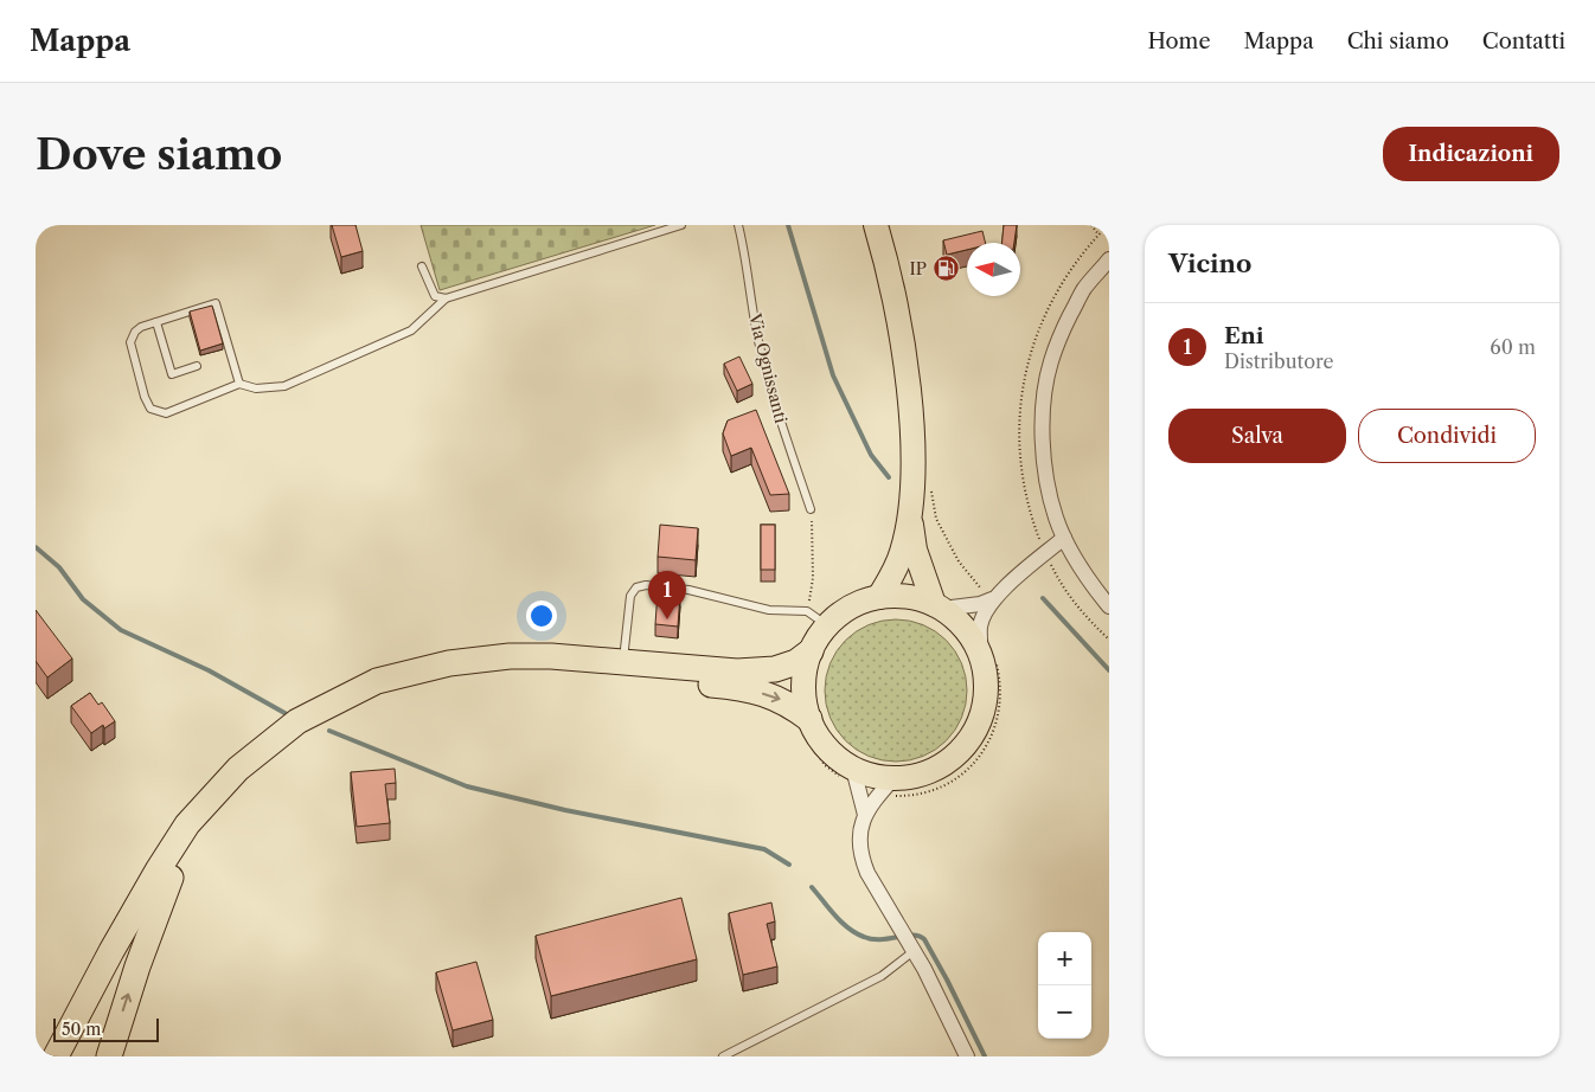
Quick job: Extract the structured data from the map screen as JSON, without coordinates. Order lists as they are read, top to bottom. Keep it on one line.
{"streets":{"lane":["Via Ognissanti"]},"places":{"fuel station":["IP"]},"scale_bar":"50 m","north":"left","page":{"header":"Mappa","nav":["Home","Mappa","Chi siamo","Contatti"],"buttons":["Indicazioni",["Salva","Condividi"]],"title":"Dove siamo","heading":"Vicino","list":[{"mark":"1","name":"Eni","note":"Distributore","value":"60 m"}],"pins":"1","map_buttons":["+","−"],"scale":"50 m"}}
